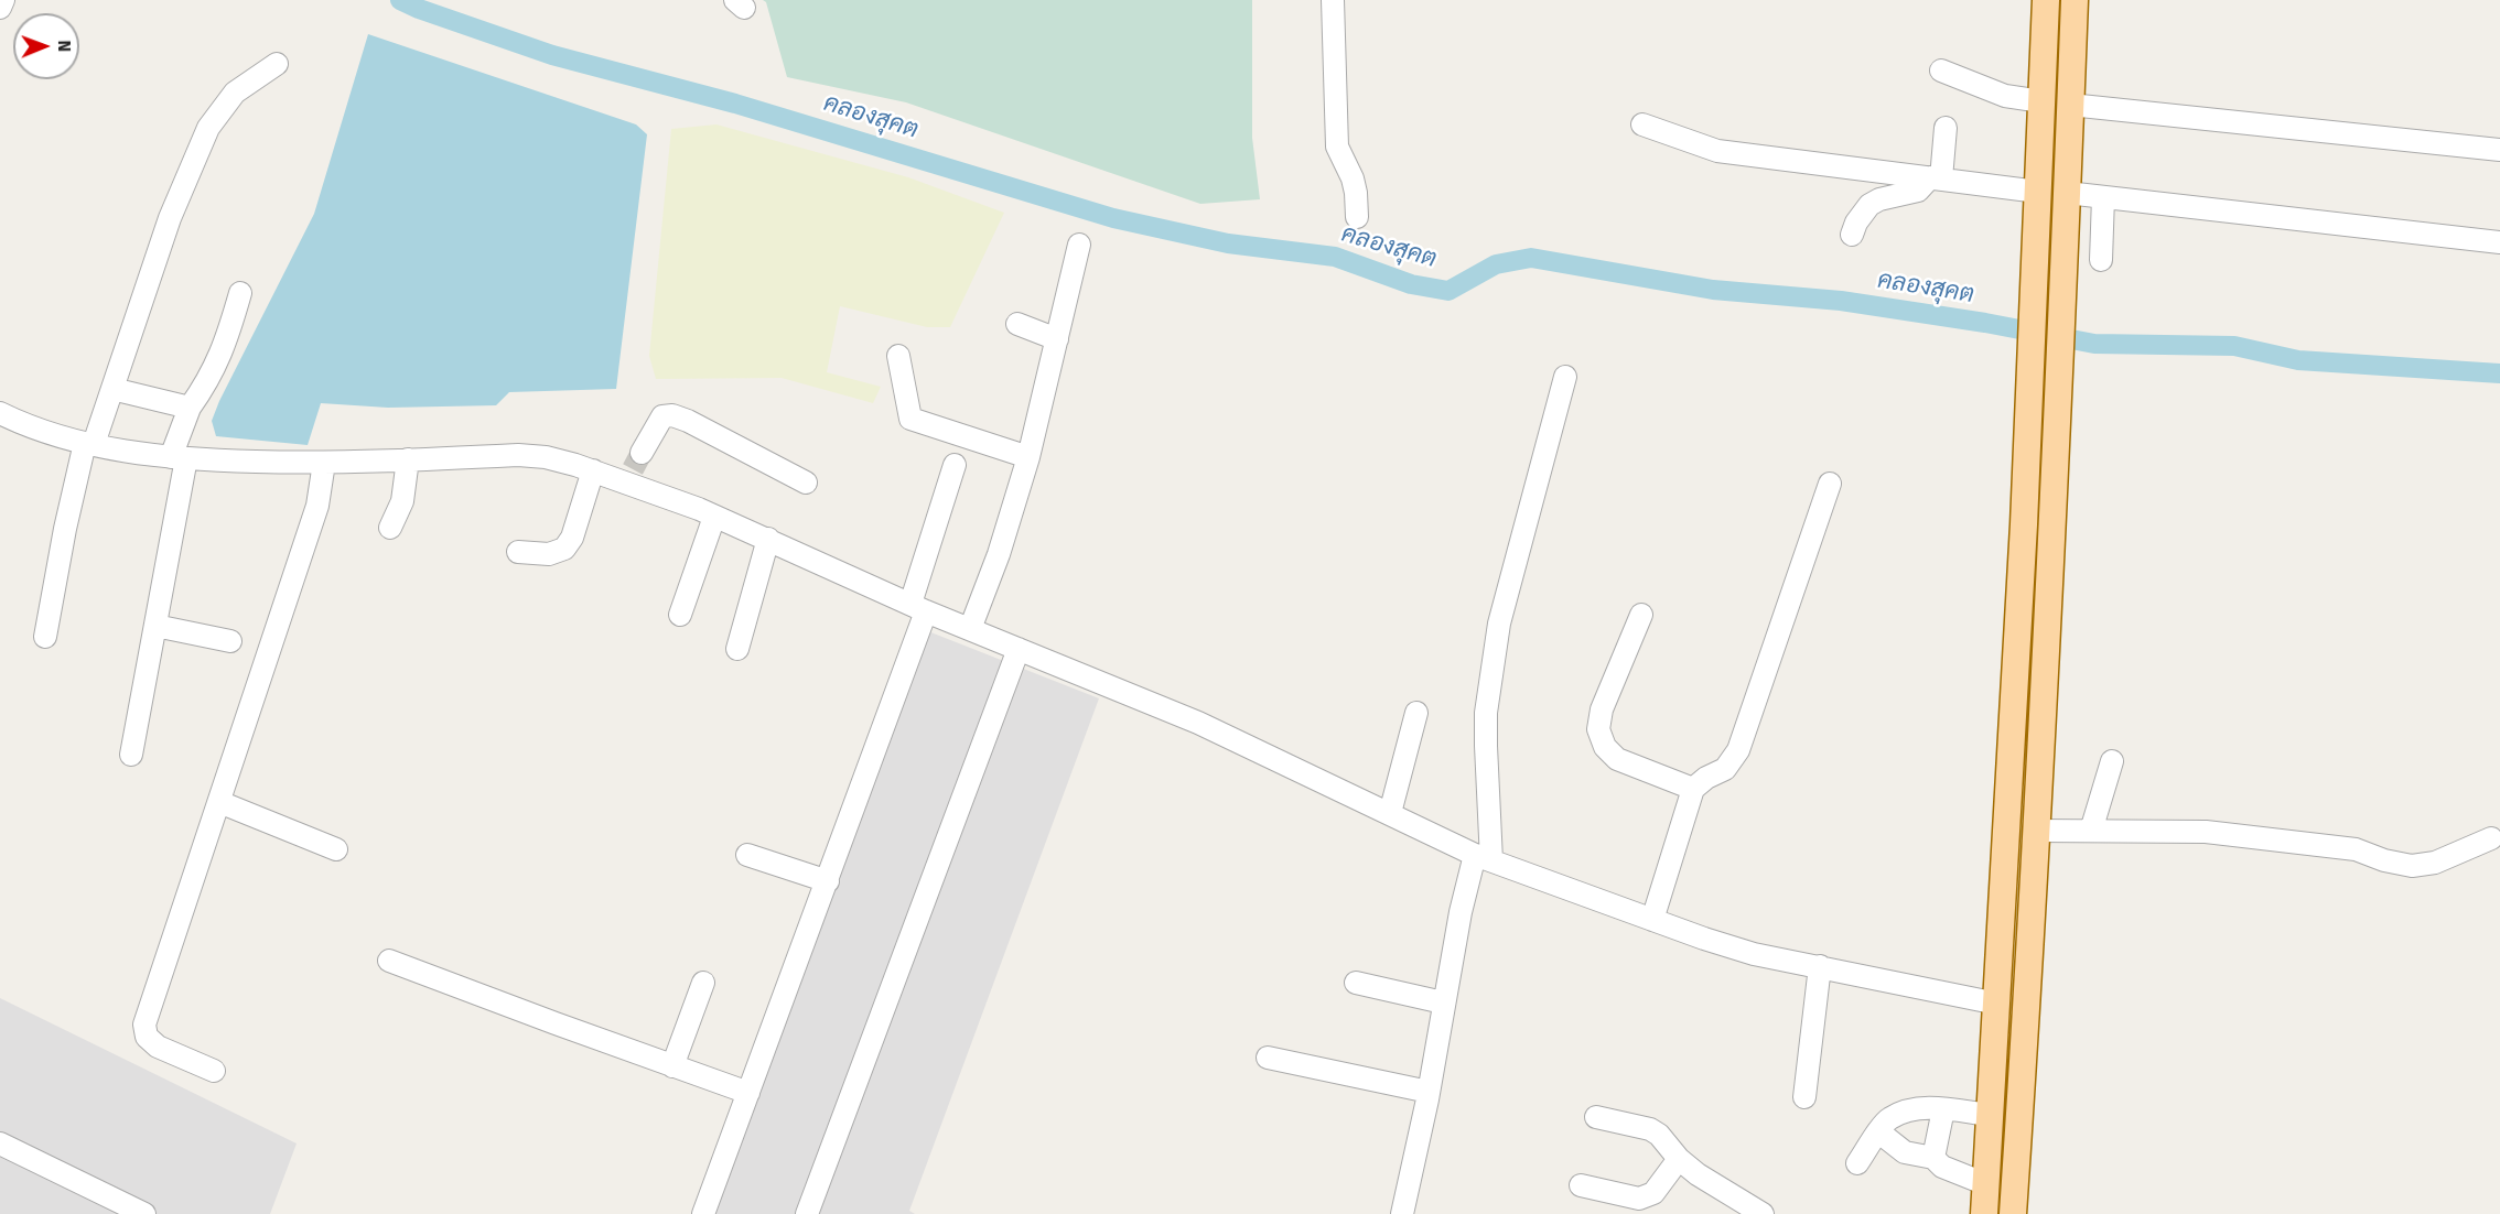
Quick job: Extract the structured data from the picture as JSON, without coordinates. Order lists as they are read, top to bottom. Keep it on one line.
{"water":["คลองสุคต"],"north":"right"}
